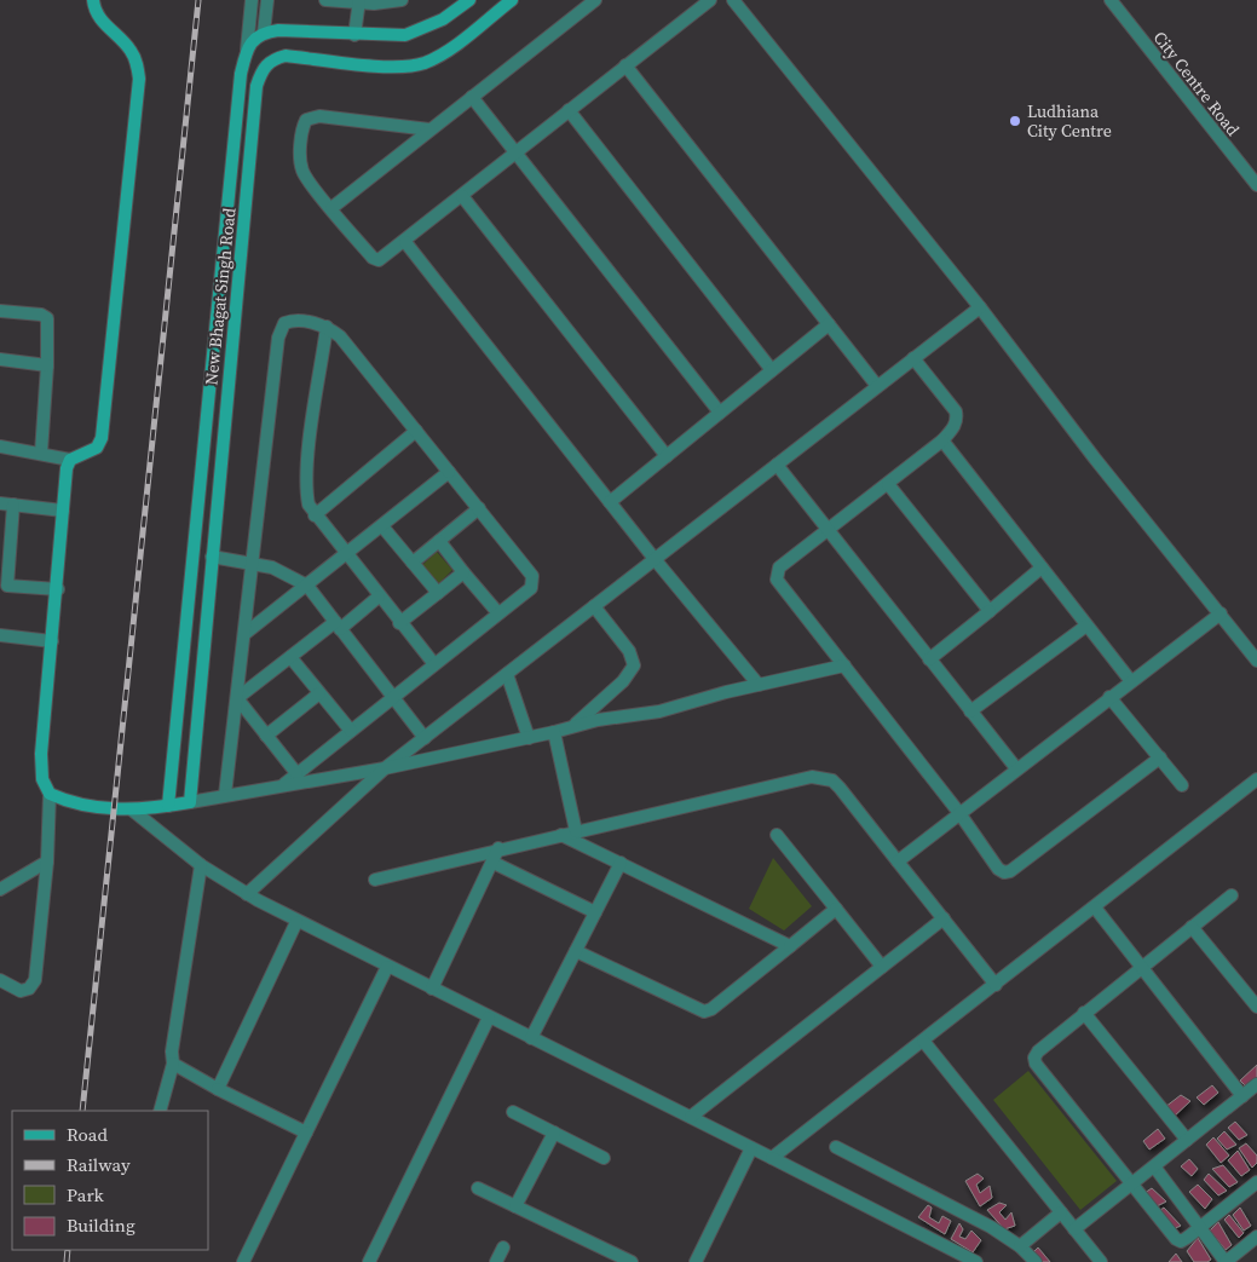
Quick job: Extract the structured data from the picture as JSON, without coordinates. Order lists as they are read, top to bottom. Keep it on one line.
{"streets":{"street":["City Centre Road","New Bhagat Singh Road"]},"places":["Ludhiana City Centre"],"legend":["Road","Railway","Park","Building"]}
